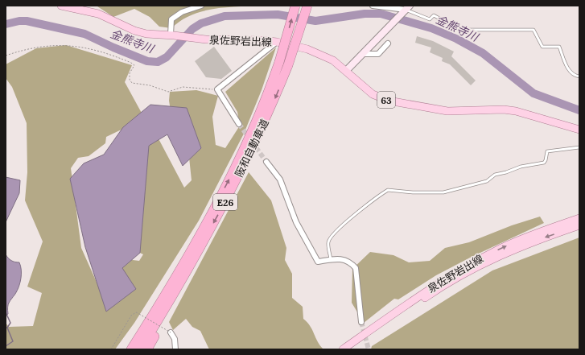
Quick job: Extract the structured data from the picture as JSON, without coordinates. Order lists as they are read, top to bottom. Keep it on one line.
{"streets":{"highway":["阪和自動車道","E26"],"main road":["泉佐野岩出線","63"]},"water":["金熊寺川"]}
